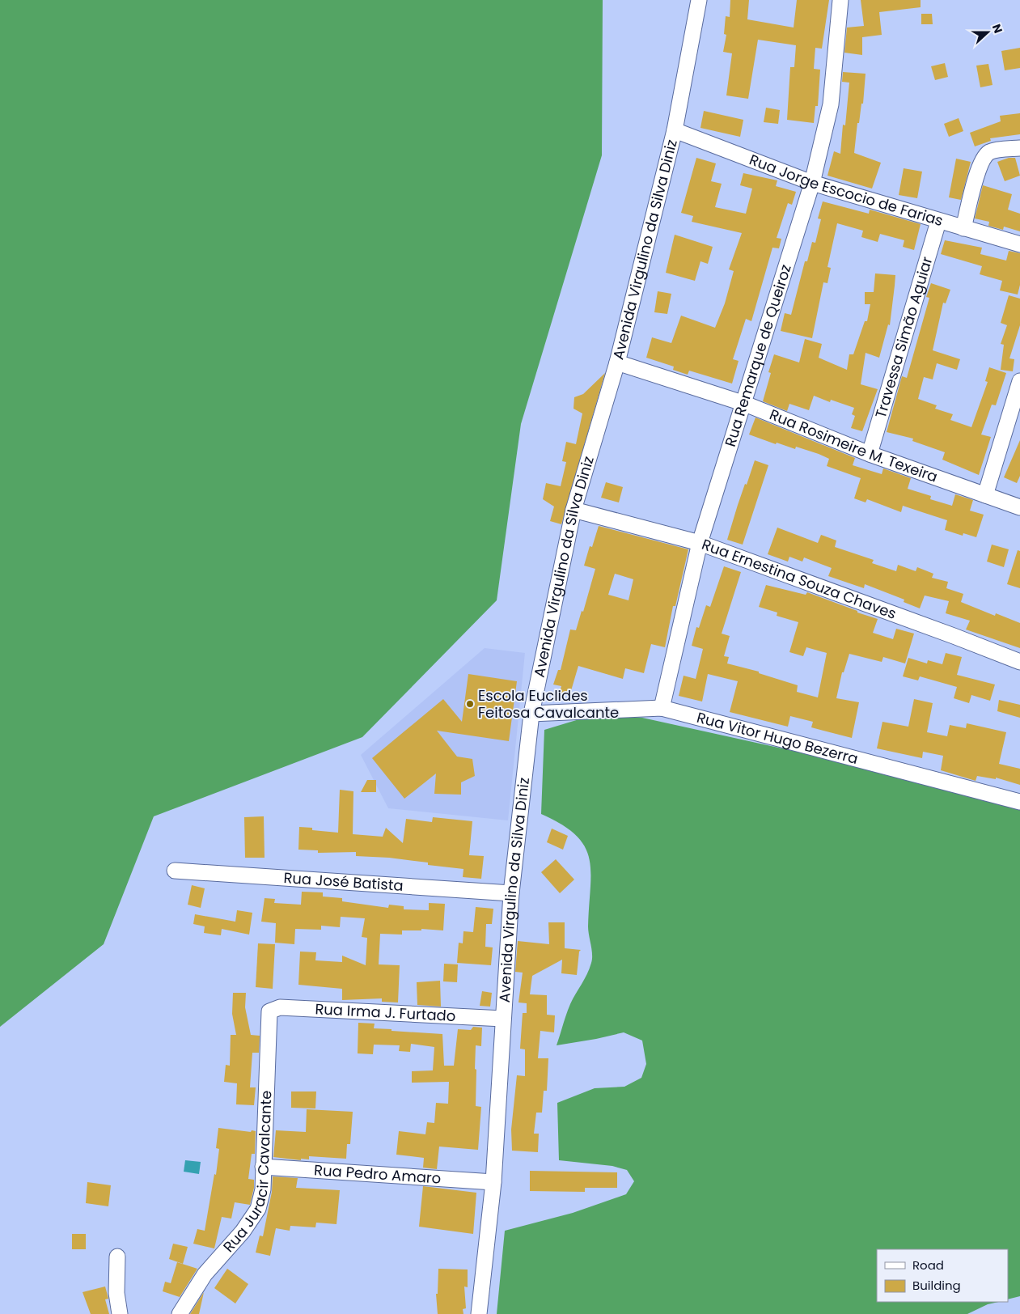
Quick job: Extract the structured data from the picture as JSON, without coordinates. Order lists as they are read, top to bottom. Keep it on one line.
{"streets":{"street":["Rua Jorge Escocio de Farias","Avenida Virgulino da Silva Diniz","Travessa Simão Aguiar","Rua Remarque de Queiroz","Rua Rosimeire M. Texeira","Rua Ernestina Souza Chaves","Rua Vitor Hugo Bezerra","Rua José Batista","Rua Irma J. Furtado","Rua Juracir Cavalcante","Rua Pedro Amaro"]},"crossings":[["Rua Jorge Escocio de Farias","Avenida Virgulino da Silva Diniz"],["Rua Jorge Escocio de Farias","Travessa Simão Aguiar"],["Rua Jorge Escocio de Farias","Rua Remarque de Queiroz"],["Avenida Virgulino da Silva Diniz","Rua Rosimeire M. Texeira"],["Avenida Virgulino da Silva Diniz","Rua Ernestina Souza Chaves"],["Avenida Virgulino da Silva Diniz","Rua Vitor Hugo Bezerra"],["Avenida Virgulino da Silva Diniz","Rua José Batista"],["Avenida Virgulino da Silva Diniz","Rua Irma J. Furtado"],["Avenida Virgulino da Silva Diniz","Rua Pedro Amaro"],["Travessa Simão Aguiar","Rua Rosimeire M. Texeira"],["Rua Remarque de Queiroz","Rua Rosimeire M. Texeira"],["Rua Remarque de Queiroz","Rua Ernestina Souza Chaves"],["Rua Remarque de Queiroz","Rua Vitor Hugo Bezerra"],["Rua Irma J. Furtado","Rua Juracir Cavalcante"],["Rua Juracir Cavalcante","Rua Pedro Amaro"]],"places":["Escola Euclides Feitosa Cavalcante"],"legend":["Road","Building"],"north":"right"}
